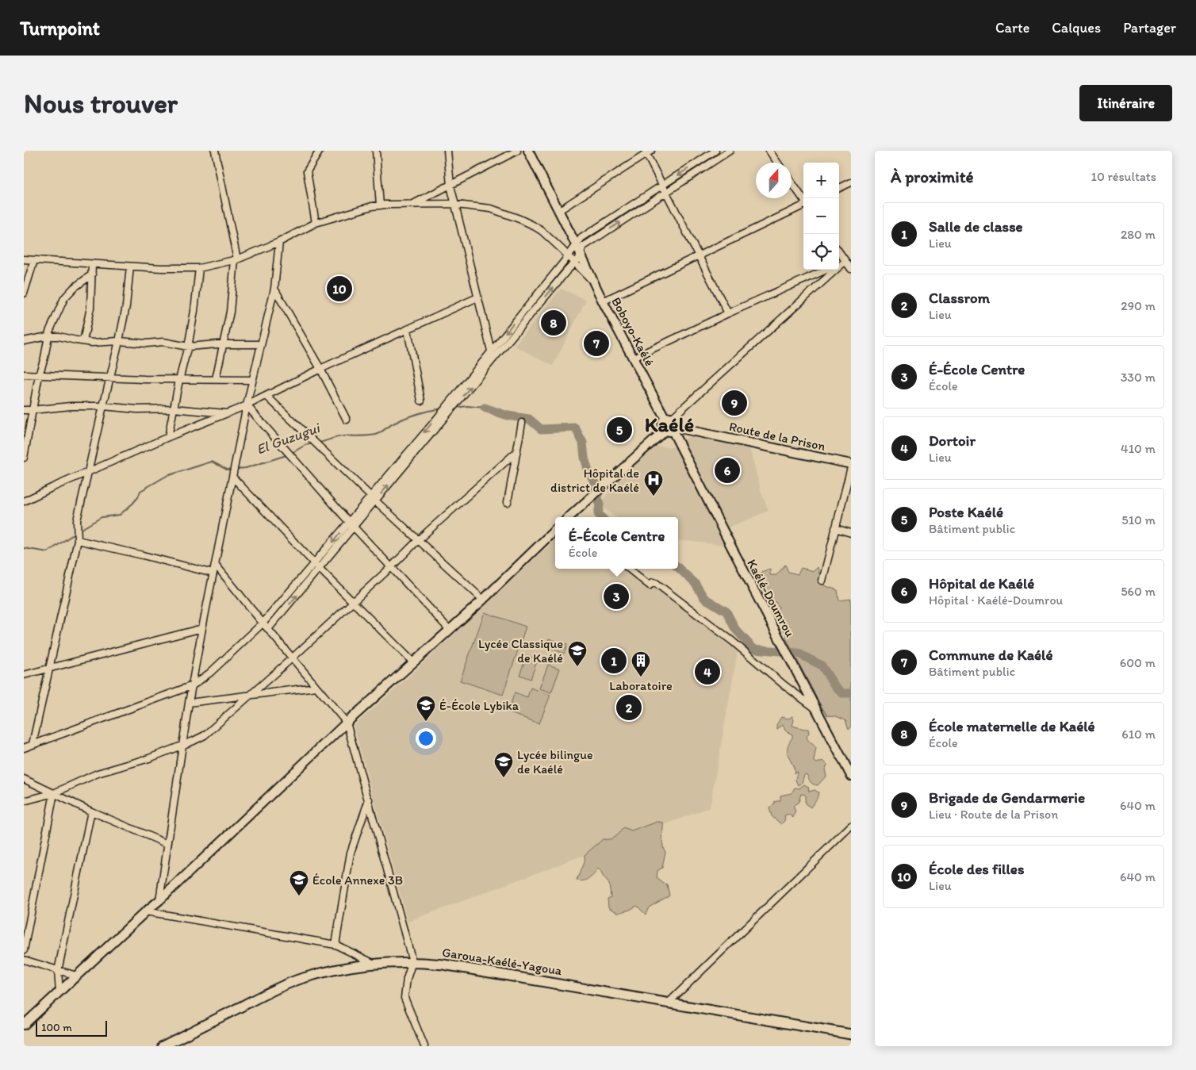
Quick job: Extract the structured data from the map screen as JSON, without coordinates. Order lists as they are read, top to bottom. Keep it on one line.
{"streets":{"highway":["Garoua-Kaélé-Yagoua"],"main road":["Boboyo-Kaélé","Route de la Prison","Kaélé-Doumrou"]},"crossings":[["Boboyo-Kaélé","Route de la Prison"],["Boboyo-Kaélé","Kaélé-Doumrou"],["Route de la Prison","Kaélé-Doumrou"]],"districts":["Kaélé"],"water":["El Guzugui"],"places":{"hospital":["Hôpital de district de Kaélé"],"school or university":["Lycée Classique de Kaélé","É-École Lybika","Lycée bilingue de Kaélé","École Annexe 3B"],"building":["Laboratoire"]},"scale_bar":"100 m","north":"top","page":{"header":"Turnpoint","nav":["Carte","Calques","Partager"],"buttons":"Itinéraire","title":"Nous trouver","heading":["À proximité","10 résultats"],"map_buttons":["+","−"],"list":[{"mark":"1","name":"Salle de classe","note":"Lieu","value":"280 m"},{"mark":"2","name":"Classrom","note":"Lieu","value":"290 m"},{"mark":"3","name":"É-École Centre","note":"École","value":"330 m"},{"mark":"4","name":"Dortoir","note":"Lieu","value":"410 m"},{"mark":"5","name":"Poste Kaélé","note":"Bâtiment public","value":"510 m"},{"mark":"6","name":"Hôpital de Kaélé","note":"Hôpital · Kaélé-Doumrou","value":"560 m"},{"mark":"7","name":"Commune de Kaélé","note":"Bâtiment public","value":"600 m"},{"mark":"8","name":"École maternelle de Kaélé","note":"École","value":"610 m"},{"mark":"9","name":"Brigade de Gendarmerie","note":"Lieu · Route de la Prison","value":"640 m"},{"mark":"10","name":"École des filles","note":"Lieu","value":"640 m"}],"pins":["10","8","7","9","5","6","3","1","4","2"],"popup":["É-École Centre","École"],"scale":"100 m"}}
